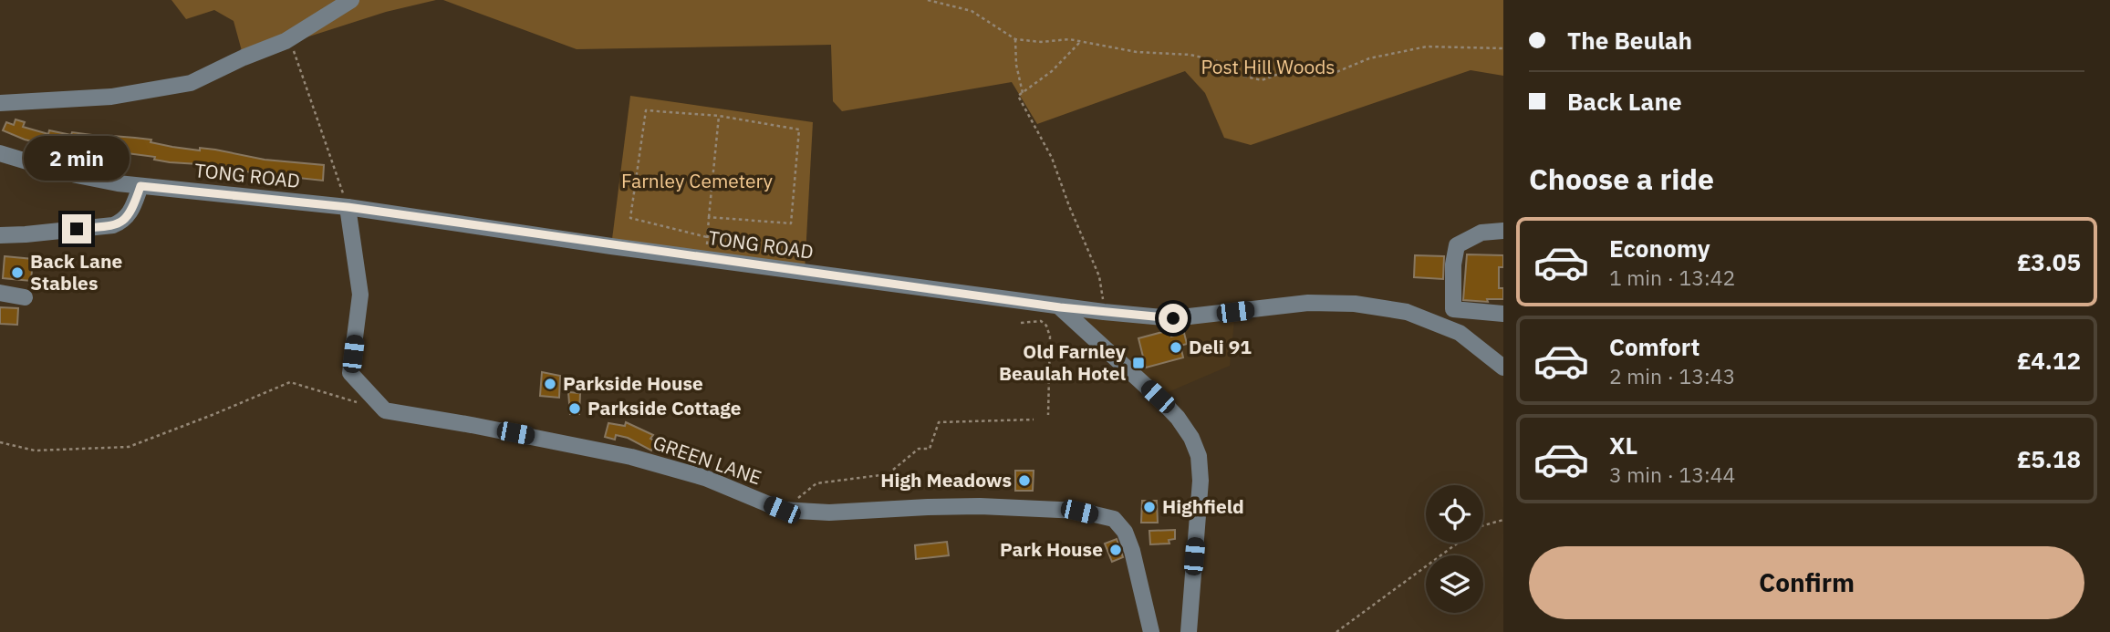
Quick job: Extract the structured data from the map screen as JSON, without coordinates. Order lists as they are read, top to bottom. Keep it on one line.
{"streets":{"street":["TONG ROAD","GREEN LANE"]},"crossings":[["TONG ROAD","GREEN LANE"]],"parks":["Post Hill Woods","Farnley Cemetery"],"places":{"other":["Back Lane Stables","Deli 91","Parkside House","Parkside Cottage","High Meadows","Highfield","Park House"],"transit":["Old Farnley Beaulah Hotel"]},"page":{"banner":["The Beulah","Back Lane"],"bubble":"2 min","heading":"Choose a ride","list":[{"name":"Economy","note":"1 min · 13:42","value":"£3.05"},{"name":"Comfort","note":"2 min · 13:43","value":"£4.12"},{"name":"XL","note":"3 min · 13:44","value":"£5.18"}],"buttons":"Confirm"}}
